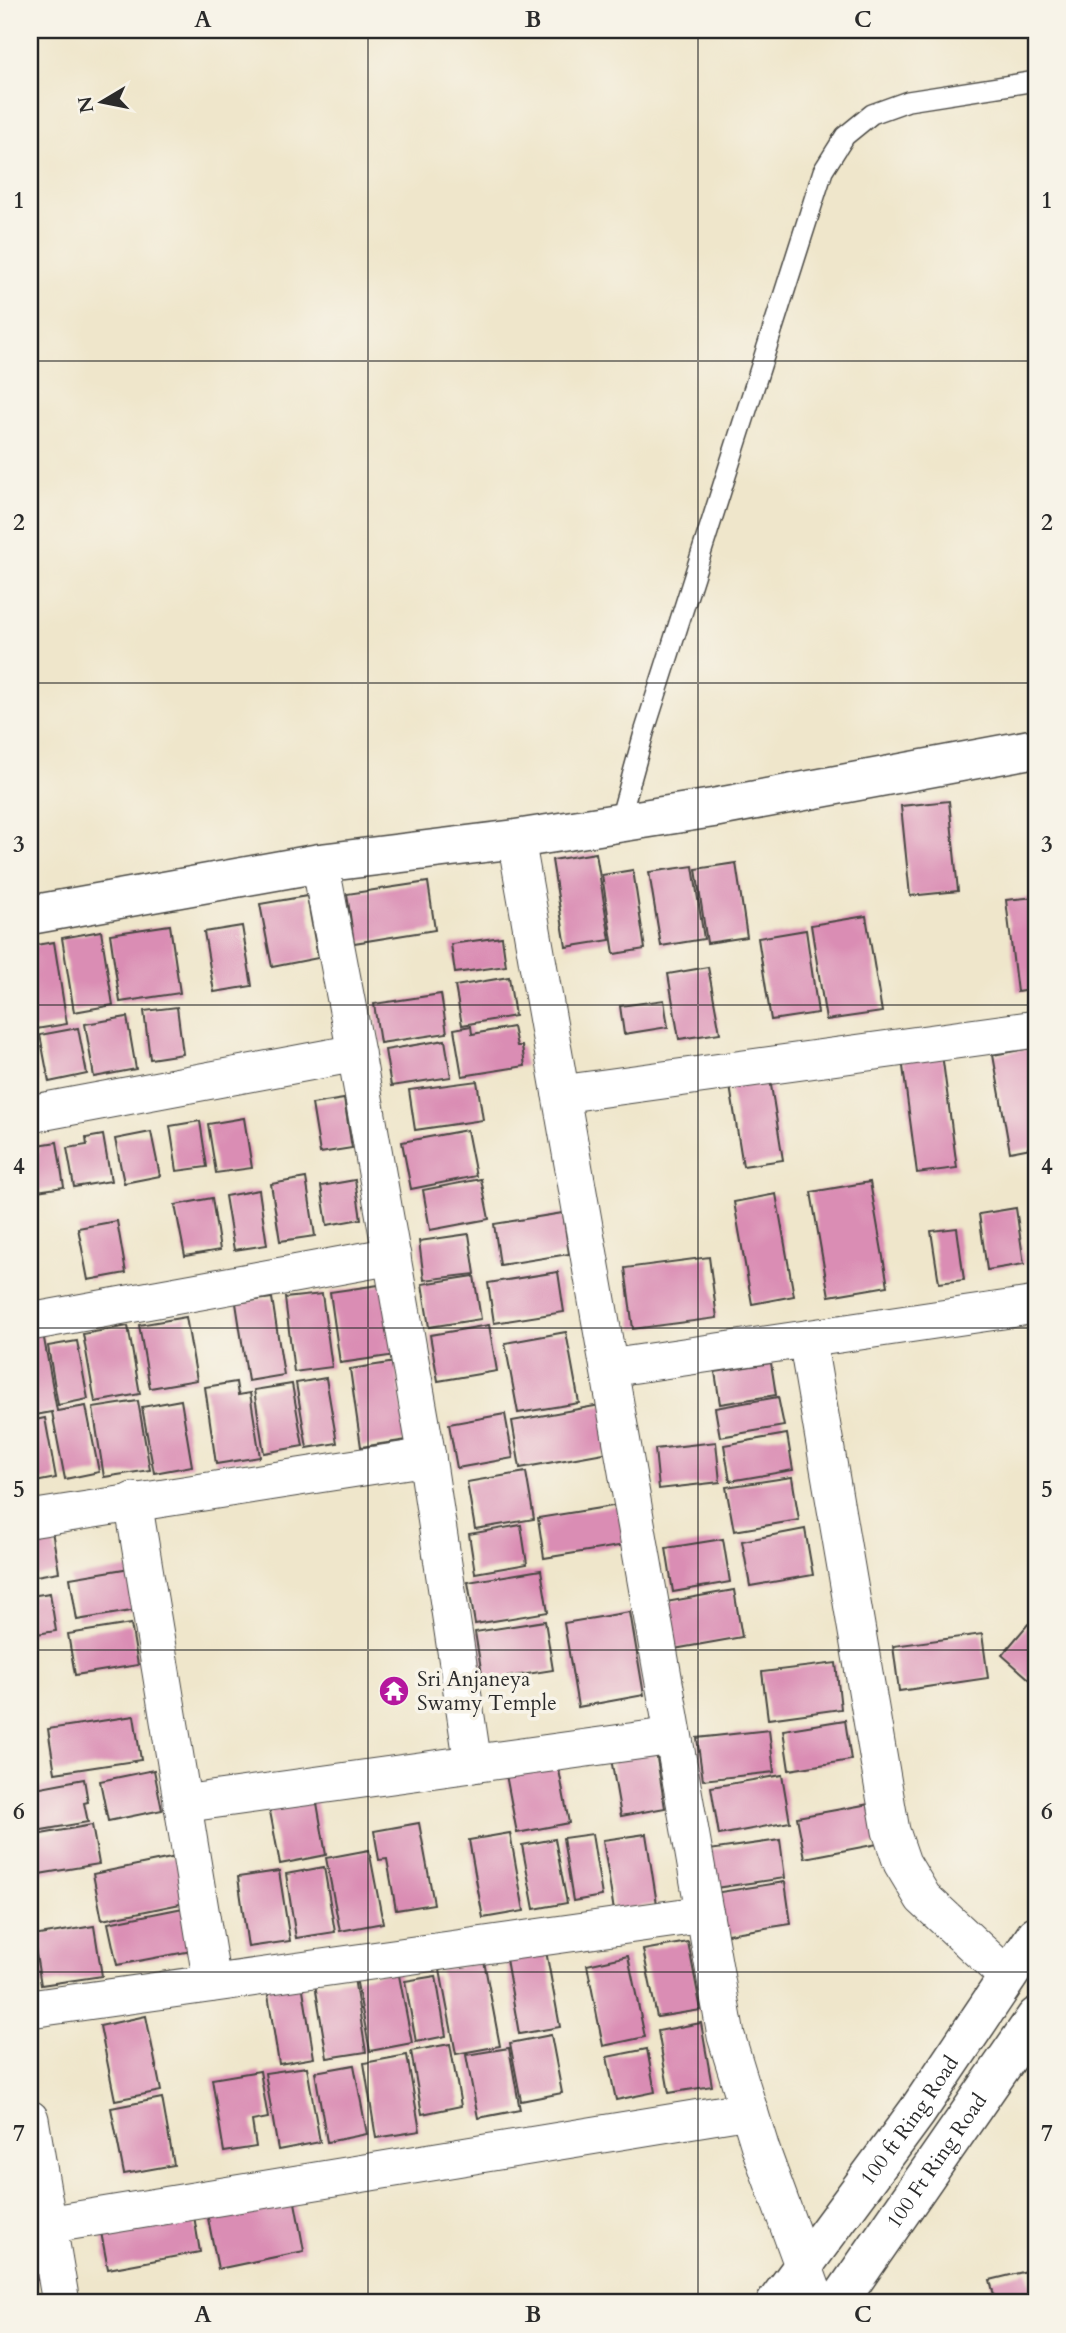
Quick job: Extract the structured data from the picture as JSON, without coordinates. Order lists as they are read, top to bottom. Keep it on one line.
{"streets":{"street":["100 ft Ring Road","100 Ft Ring Road"]},"places":{"temple":["Sri Anjaneya Swamy Temple"]},"north":"left","grid":{"columns":["A","B","C"],"rows":["1","2","3","4","5","6","7"]}}
